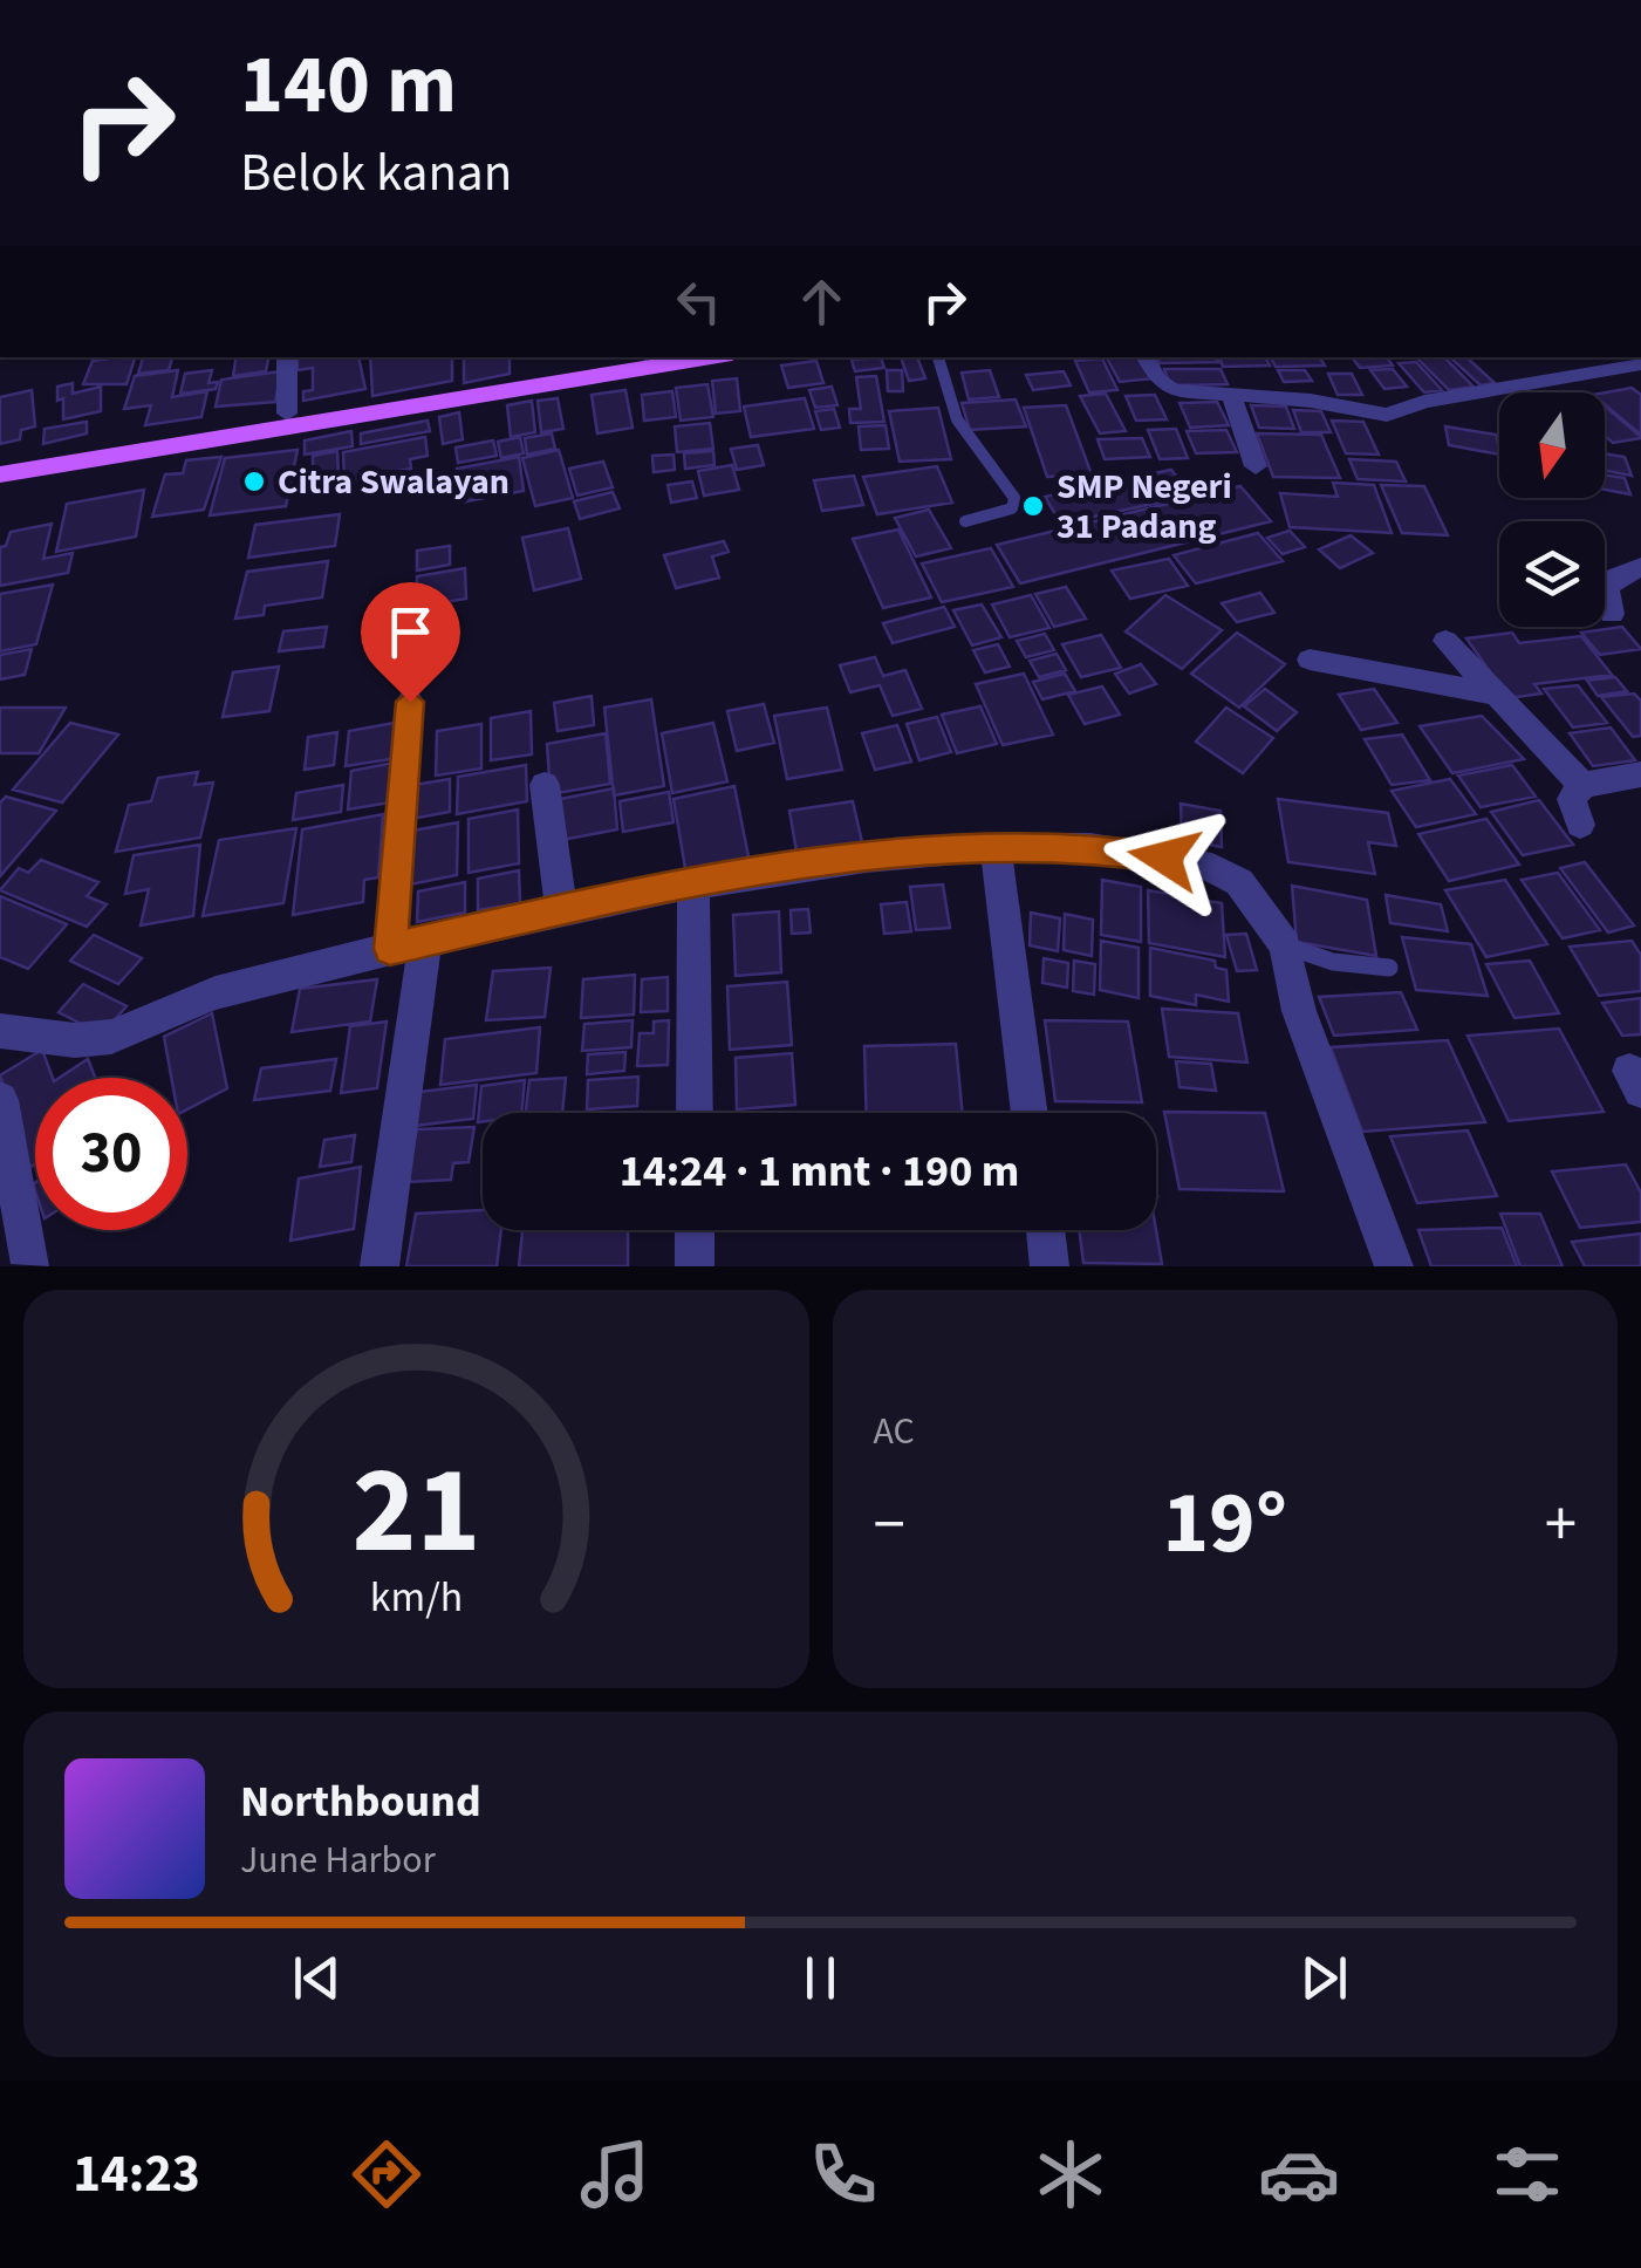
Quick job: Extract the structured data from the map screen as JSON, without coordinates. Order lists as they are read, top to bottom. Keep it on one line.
{"places":["Citra Swalayan","SMP Negeri 31 Padang"],"north":"bottom","page":{"turn":["140 m","Belok kanan"],"limit":"30","trip":"14:24 · 1 mnt · 190 m","tile":"AC","heat":["−","19°","+"],"song":["Northbound","June Harbor"],"tabs":"14:23","gauge":["21","km/h"]}}
